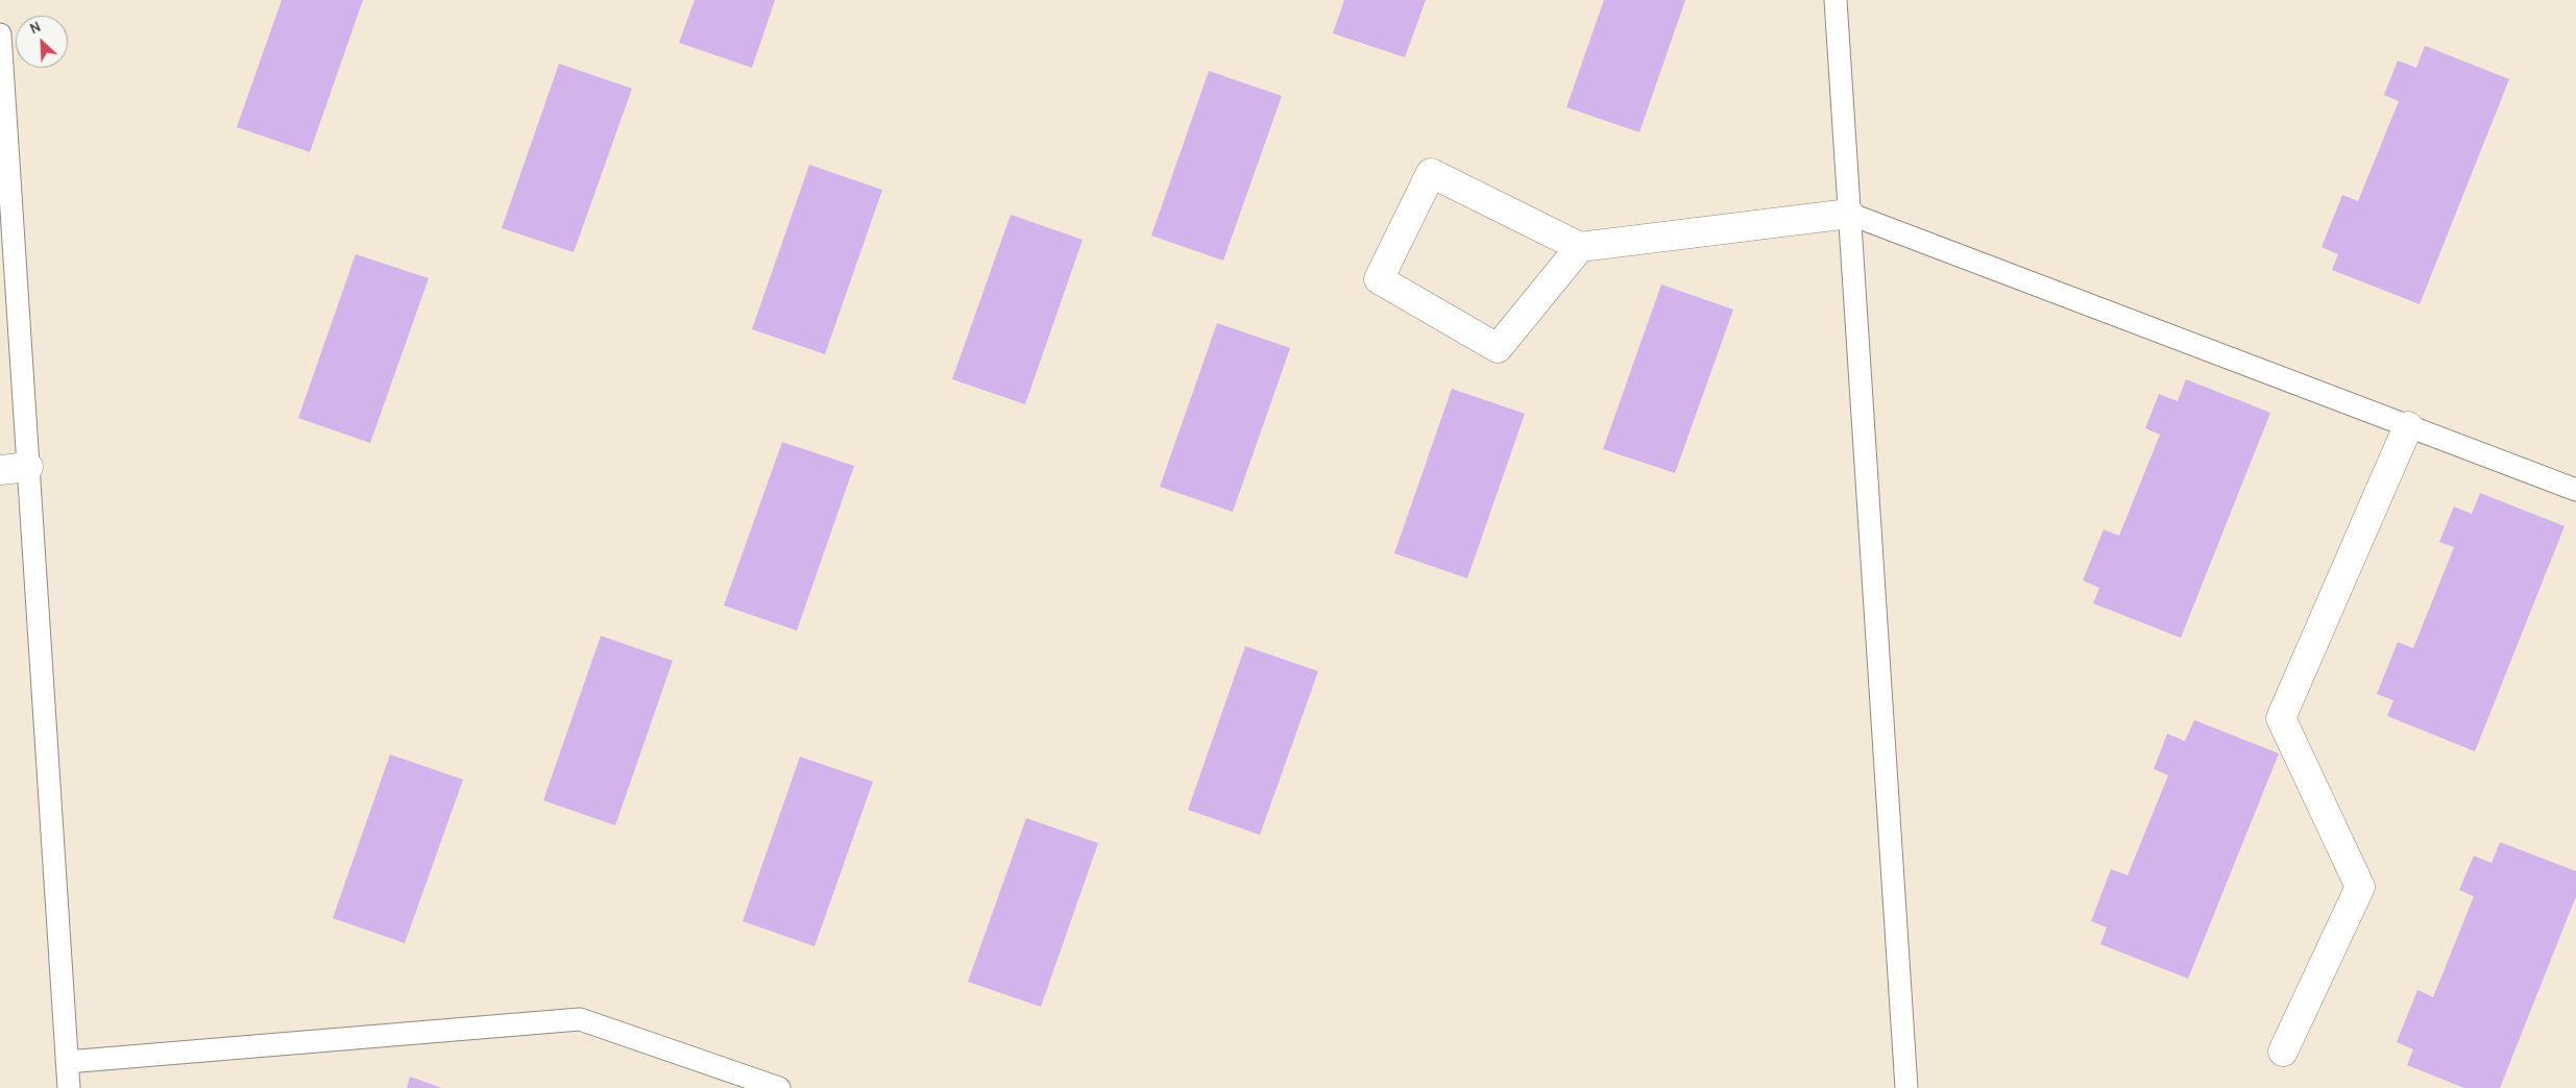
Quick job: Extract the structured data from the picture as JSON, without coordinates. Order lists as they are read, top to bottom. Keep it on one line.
{"north":"top left"}
